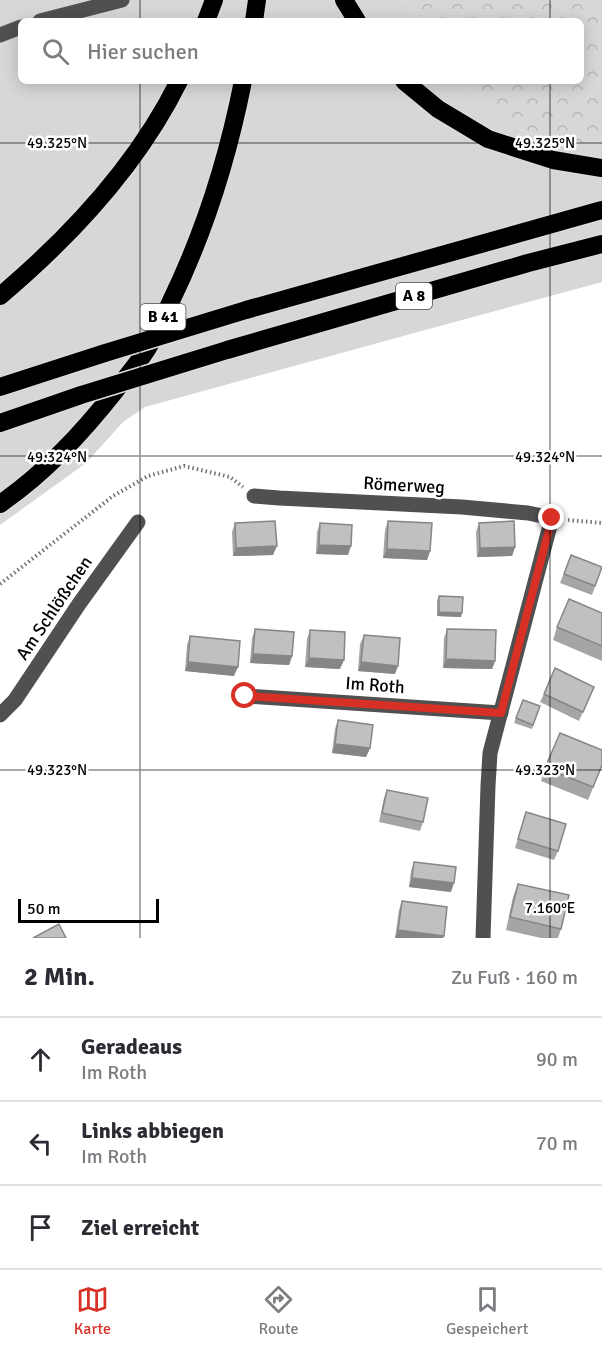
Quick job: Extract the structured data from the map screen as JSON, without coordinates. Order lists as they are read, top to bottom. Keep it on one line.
{"streets":{"highway":["A 8","B 41"],"street":["Römerweg","Am Schlößchen","Im Roth"]},"scale_bar":"50 m","page":{"search":"Hier suchen","scale":"50 m","heading":["2 Min.","Zu Fuß · 160 m"],"list":[["Geradeaus","Im Roth","90 m"],["Links abbiegen","Im Roth","70 m"],"Ziel erreicht"],"nav":["Karte","Route","Gespeichert"]},"coordinates":["49.325°N","49.324°N","49.323°N","7.160°E"]}
